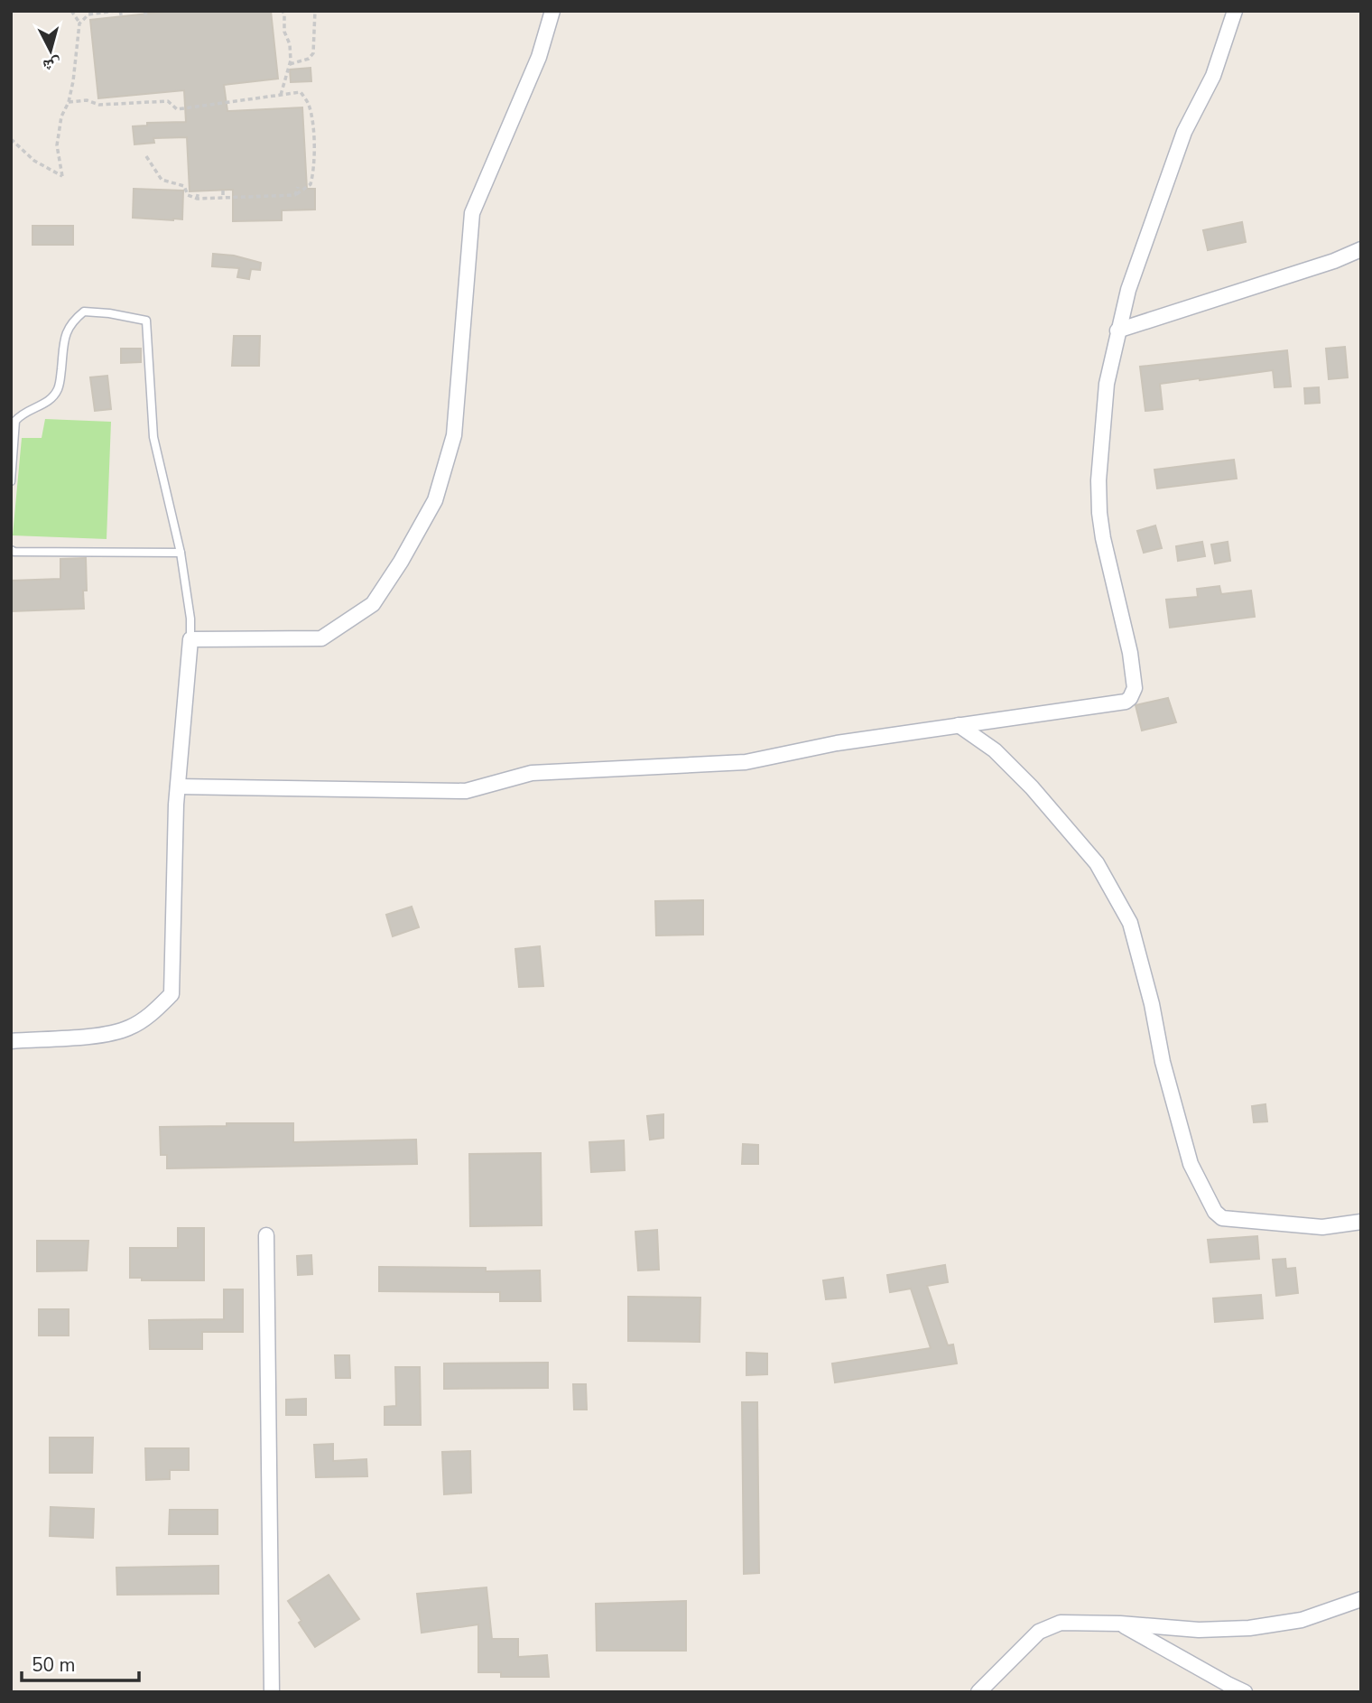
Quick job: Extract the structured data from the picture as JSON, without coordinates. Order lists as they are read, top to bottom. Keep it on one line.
{"scale_bar":"50 m","north":"bottom"}
